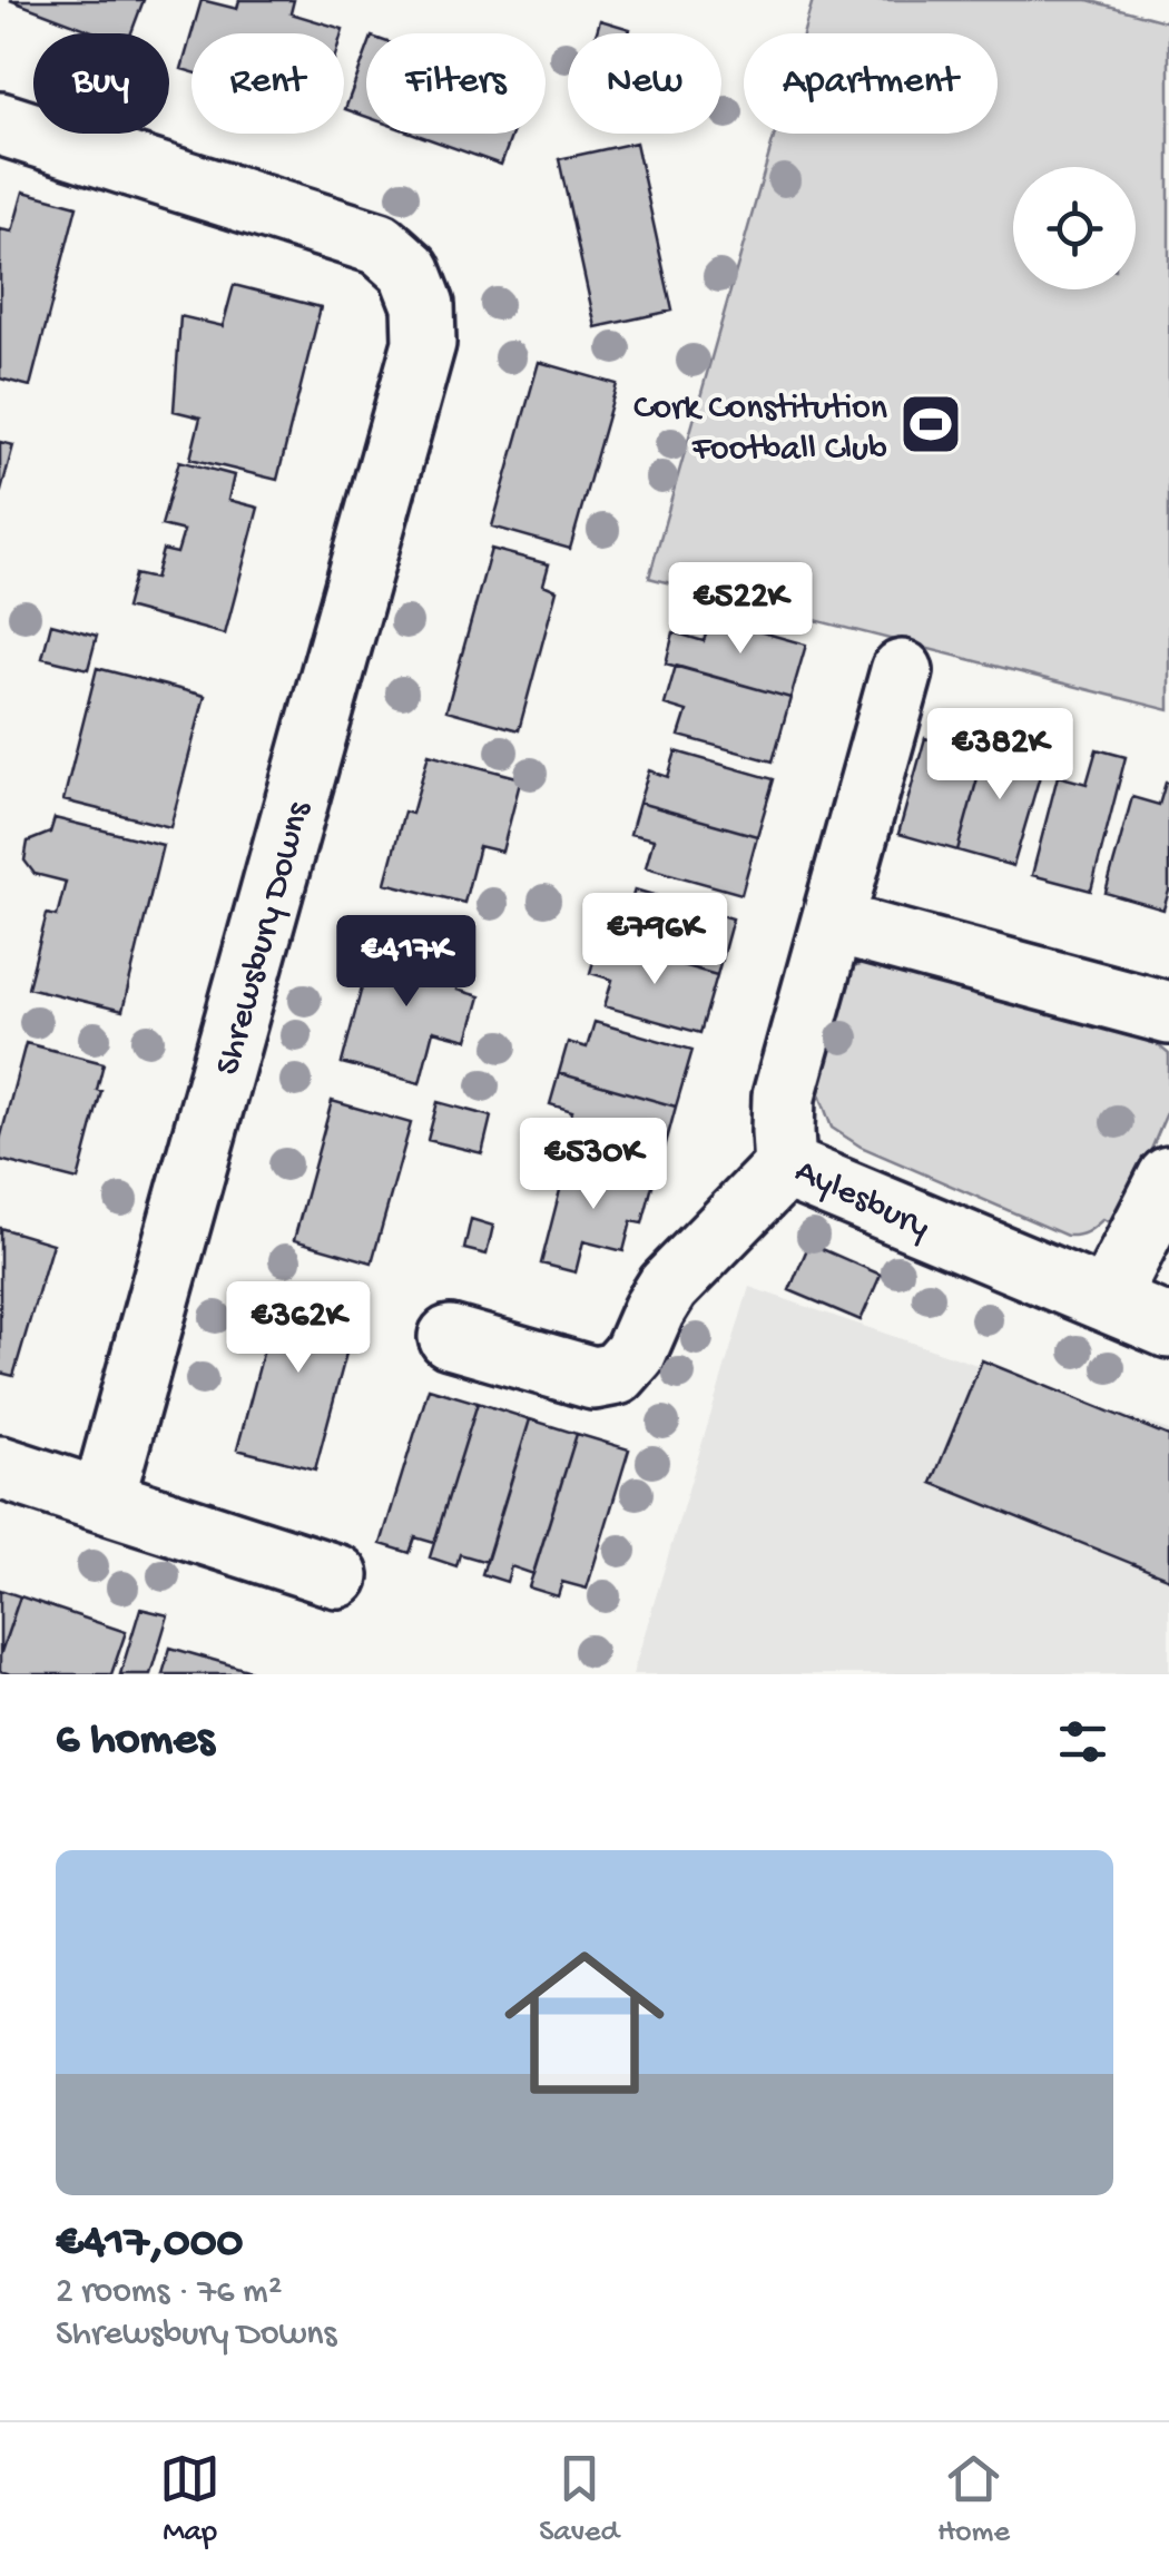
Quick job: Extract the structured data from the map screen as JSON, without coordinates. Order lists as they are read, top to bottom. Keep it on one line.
{"streets":{"street":["Shrewsbury Downs","Aylesbury"]},"places":{"sports":["Cork Constitution Football Club"]},"page":{"chip":["Buy","Rent","Filters","New","Apartment"],"price":["€522K","€382K","€796K","€417K","€530K","€362K"],"heading":"6 homes","list":[{"name":"€417,000","note":"2 rooms · 76 m² · Shrewsbury Downs"}],"tabs":["Map","Saved","Home"]}}
